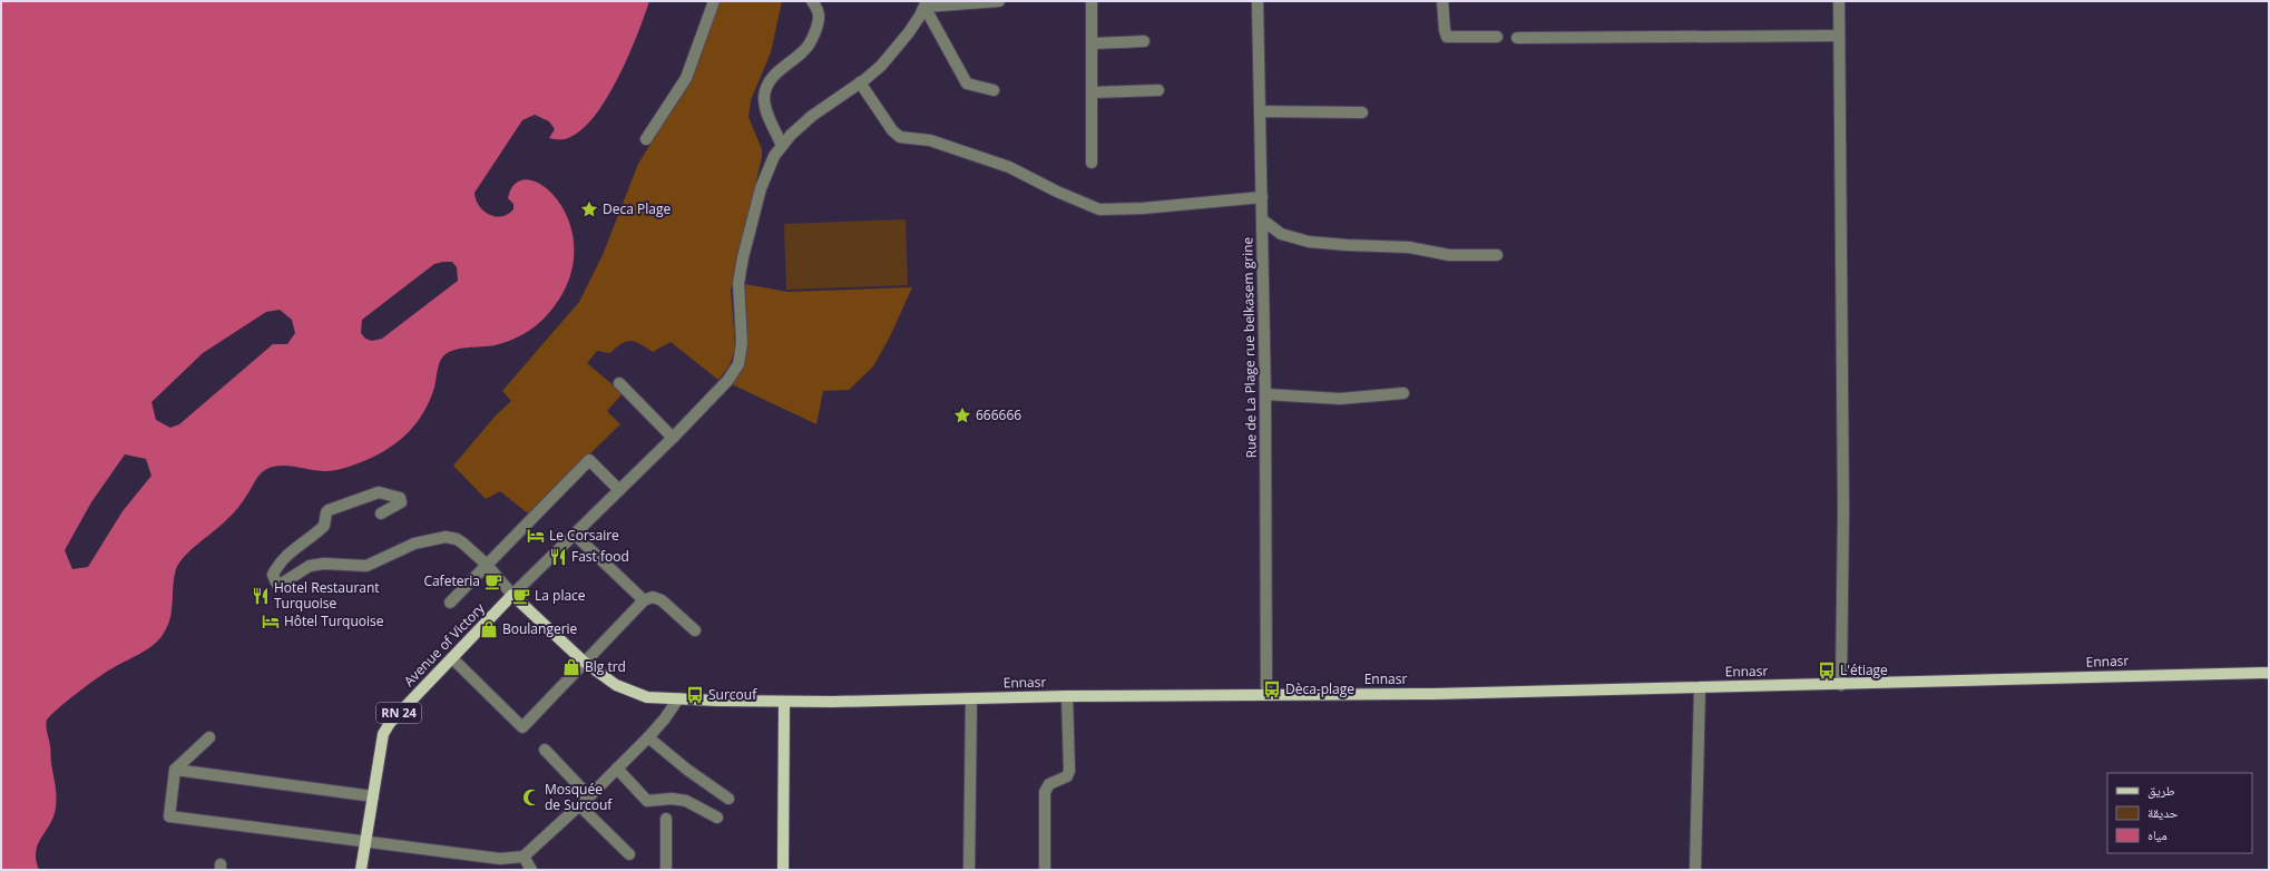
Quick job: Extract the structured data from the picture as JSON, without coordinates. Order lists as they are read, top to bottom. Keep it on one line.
{"streets":{"main road":["Avenue of Victory","Ennasr","RN 24"],"street":["Rue de La Plage rue belkasem grine"]},"crossings":[["Rue de La Plage rue belkasem grine","Ennasr"],["Avenue of Victory","Ennasr"]],"places":{"place":["Deca Plage","666666"],"hotel":["Le Corsaire","Hôtel Turquoise"],"restaurant":["Fast food","Hotel Restaurant Turquoise"],"cafe":["Cafeteria","La place"],"shop":["Boulangerie","Blg trd"],"bus stop":["L'étiage","Dèca-plage","Surcouf"],"mosque":["Mosquée de Surcouf"]},"legend":["طريق","حديقة","مياه"]}
